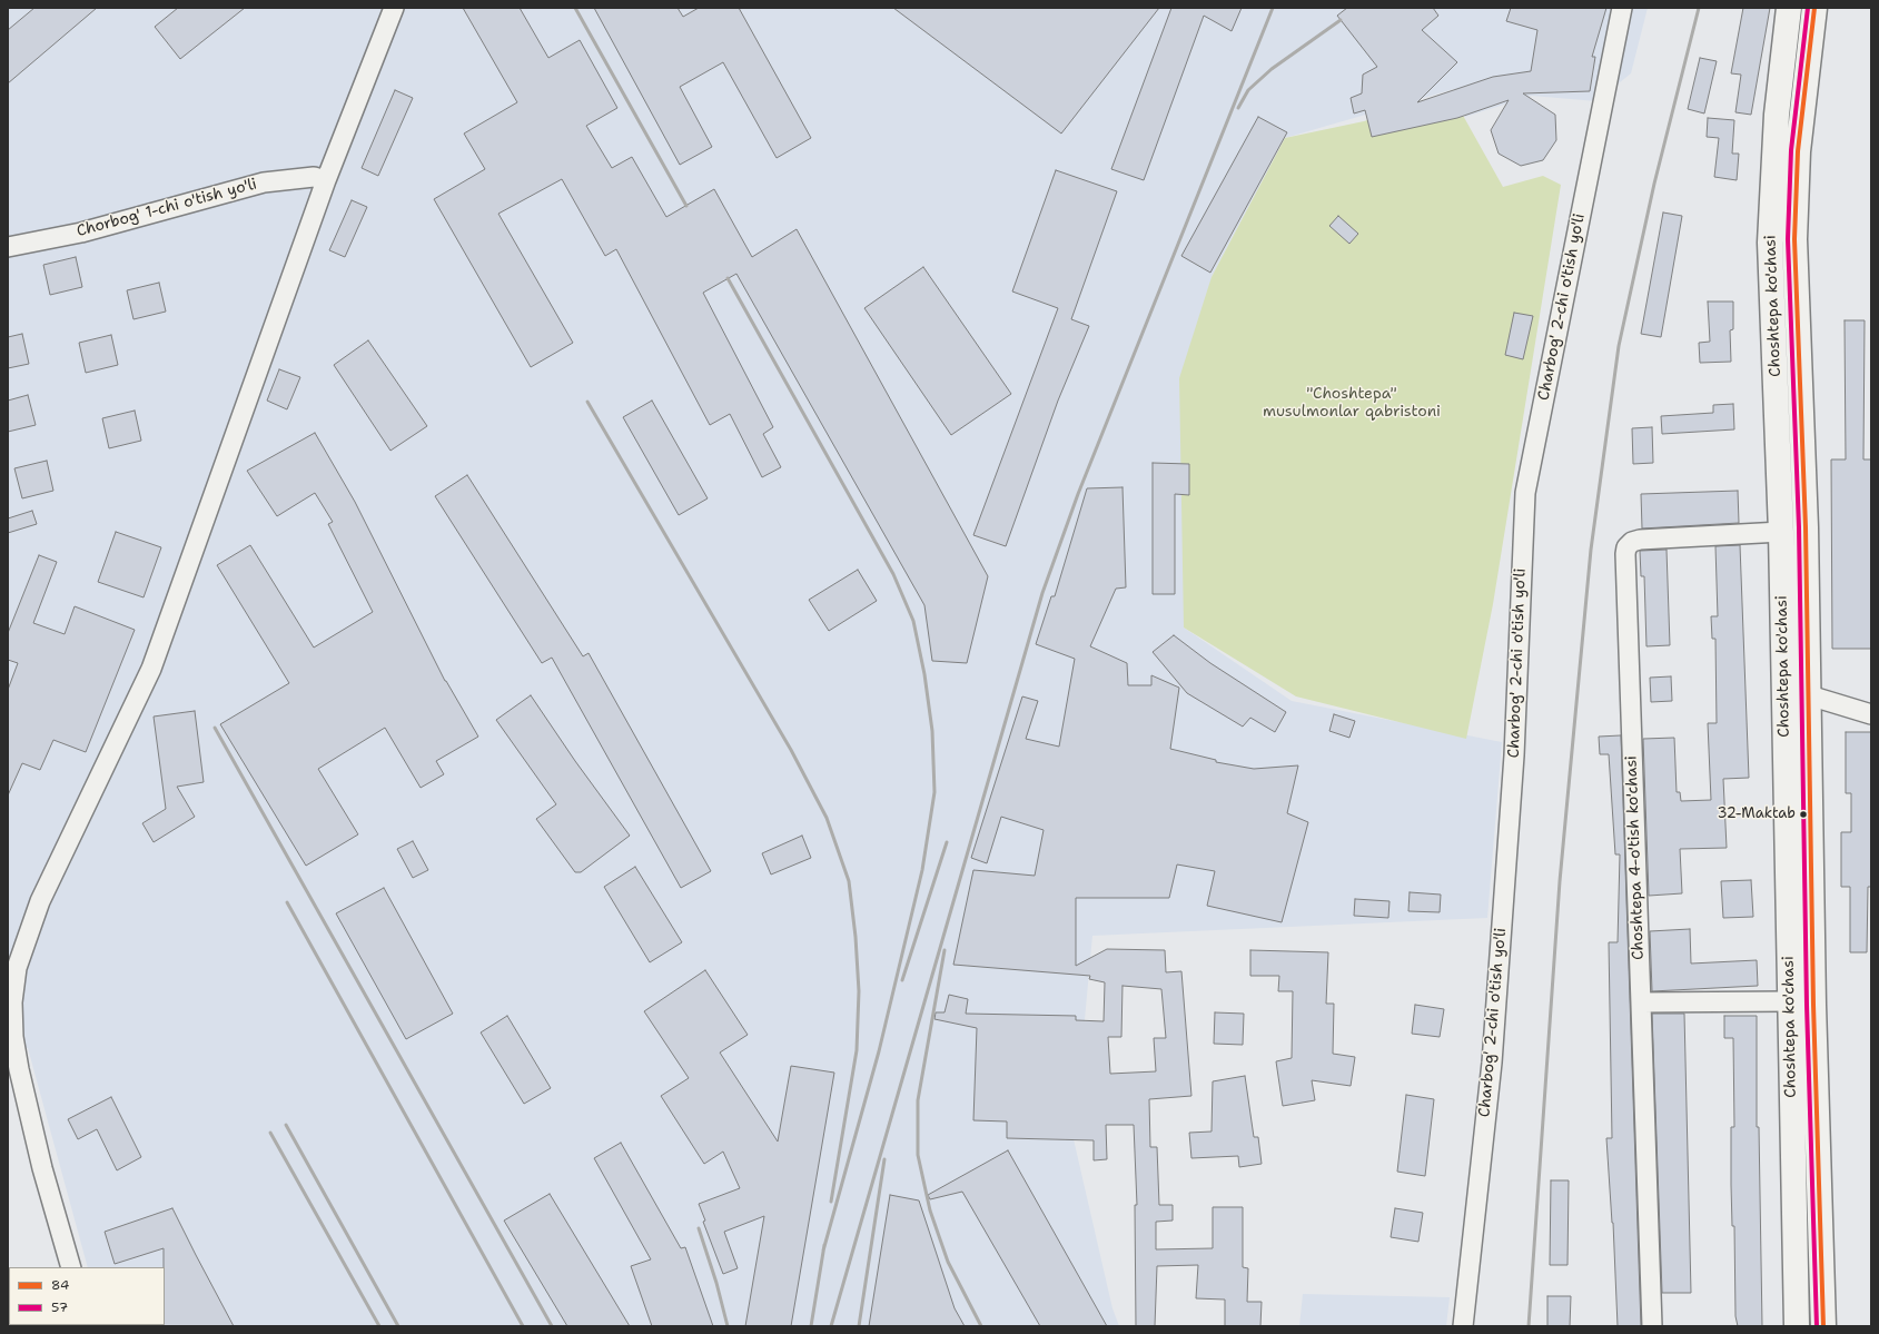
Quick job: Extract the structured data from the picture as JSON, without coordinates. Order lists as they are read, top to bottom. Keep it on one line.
{"streets":{"main road":["Choshtepa ko'chasi"],"street":["Chorbog' 1-chi o'tish yo'li","Charbog' 2-chi o'tish yo'li","Choshtepa 4-o'tish ko'chasi"]},"crossings":[["Choshtepa ko'chasi","Choshtepa 4-o'tish ko'chasi"]],"parks":["\"Choshtepa\" musulmonlar qabristoni"],"places":["32-Maktab"],"lines":["transit line 84","transit line 57"],"legend":["84","57"]}
